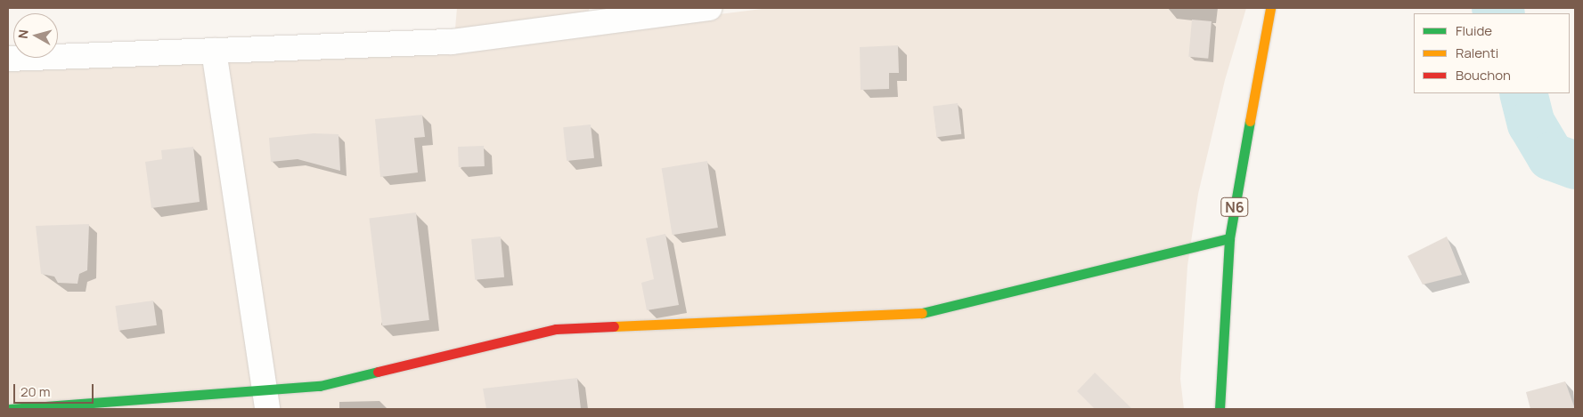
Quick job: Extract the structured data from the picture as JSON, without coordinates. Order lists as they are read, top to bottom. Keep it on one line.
{"streets":{"main road":["N6"]},"legend":["Fluide","Ralenti","Bouchon"],"scale_bar":"20 m","north":"left"}
